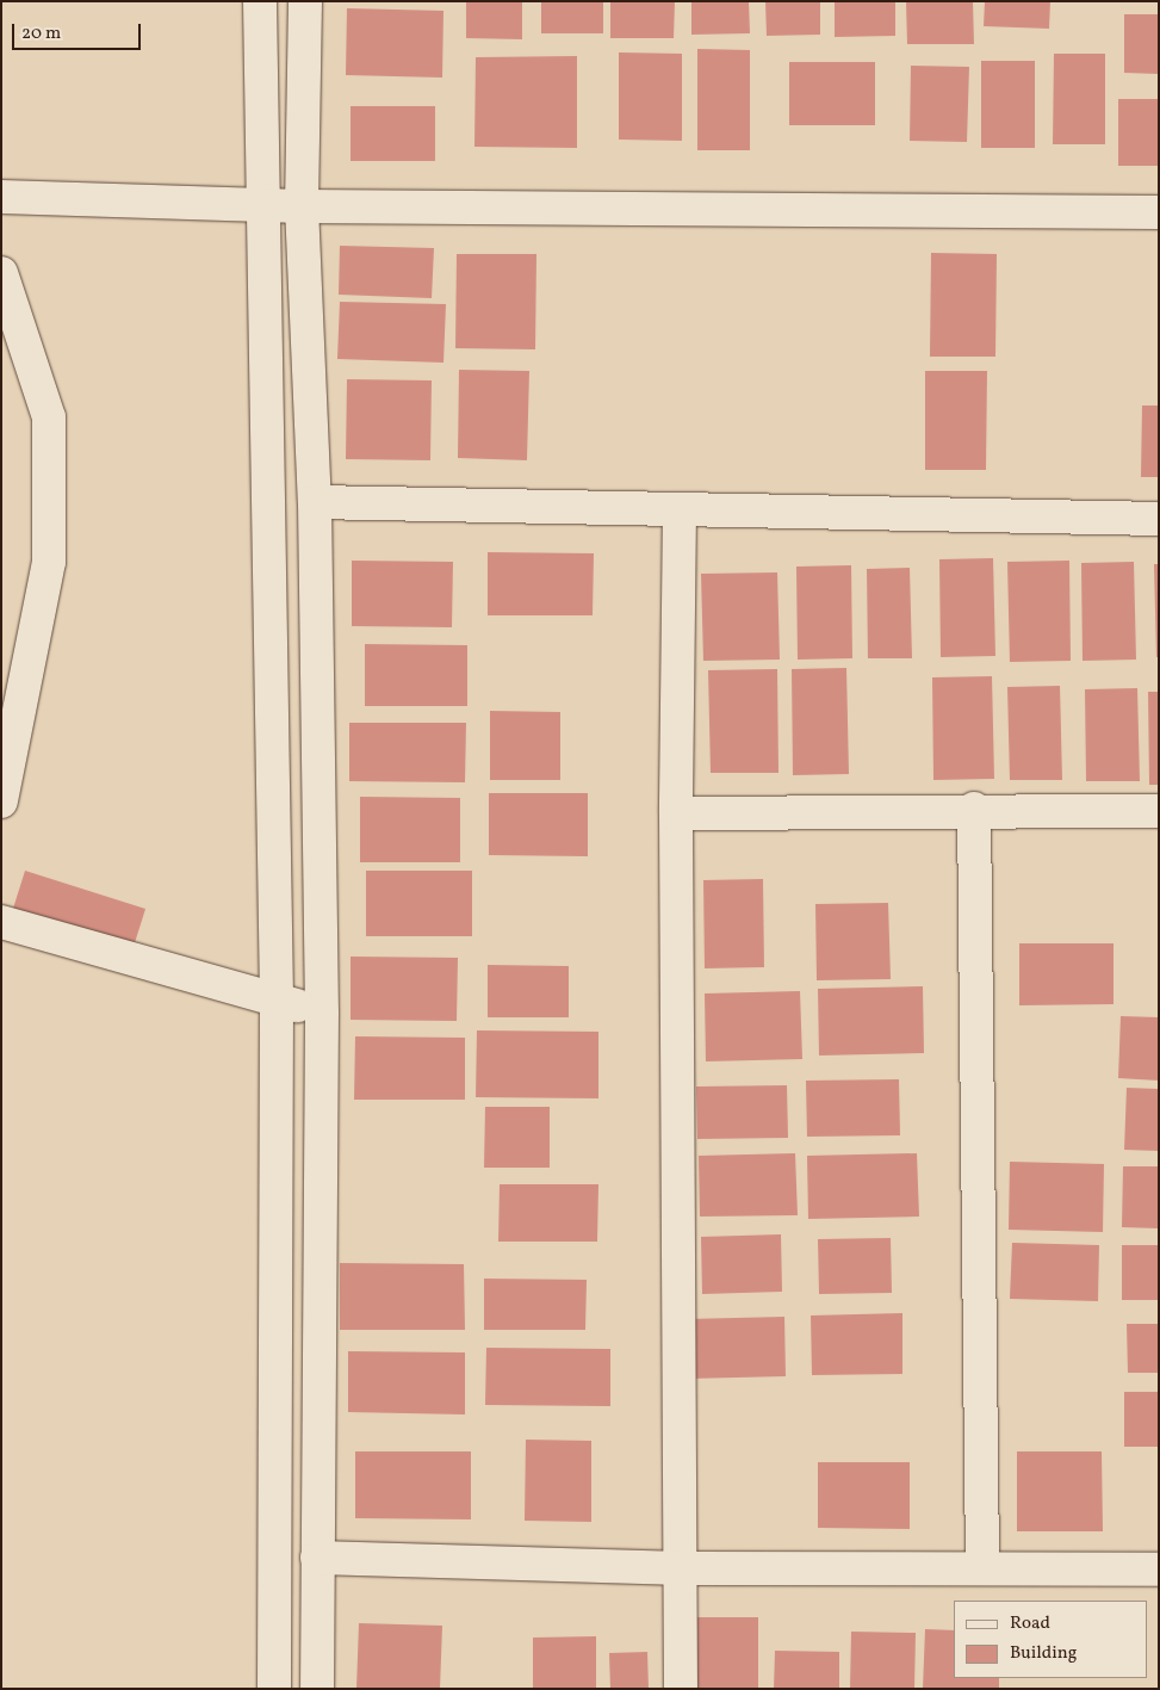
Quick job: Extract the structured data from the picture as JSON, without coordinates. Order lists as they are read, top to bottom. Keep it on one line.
{"legend":["Road","Building"],"scale_bar":"20 m"}
